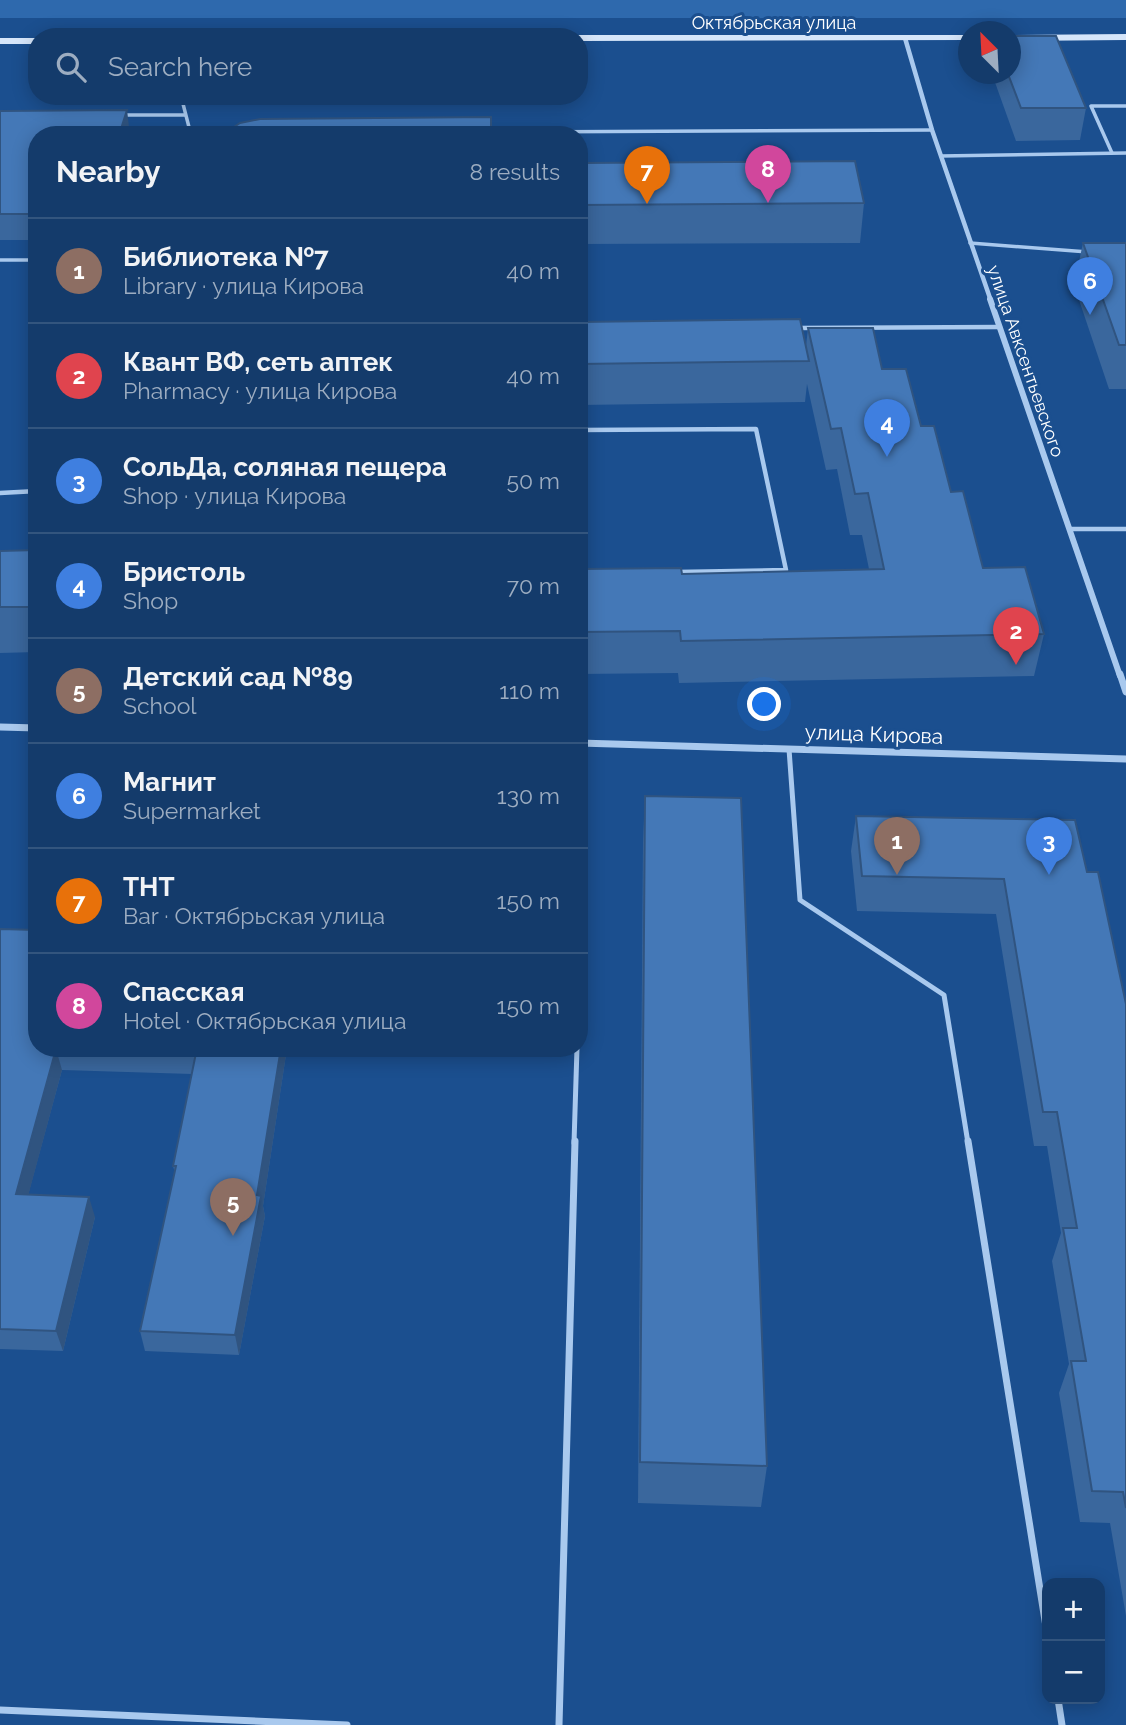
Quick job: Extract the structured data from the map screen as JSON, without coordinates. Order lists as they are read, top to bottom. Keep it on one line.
{"streets":{"main road":["Октябрьская улица"],"street":["улица Авксентьевского","улица Кирова"]},"crossings":[["Октябрьская улица","улица Авксентьевского"]],"north":"top left","page":{"search":"Search here","heading":["Nearby","8 results"],"pins":["8","7","6","4","2","1","3","5"],"list":[{"mark":"1","name":"Библиотека №7","note":"Library · улица Кирова","value":"40 m"},{"mark":"2","name":"Квант ВФ, сеть аптек","note":"Pharmacy · улица Кирова","value":"40 m"},{"mark":"3","name":"СольДа, соляная пещера","note":"Shop · улица Кирова","value":"50 m"},{"mark":"4","name":"Бристоль","note":"Shop","value":"70 m"},{"mark":"5","name":"Детский сад №89","note":"School","value":"110 m"},{"mark":"6","name":"Магнит","note":"Supermarket","value":"130 m"},{"mark":"7","name":"ТНТ","note":"Bar · Октябрьская улица","value":"150 m"},{"mark":"8","name":"Спасская","note":"Hotel · Октябрьская улица","value":"150 m"}],"map_buttons":["+","−"]}}
